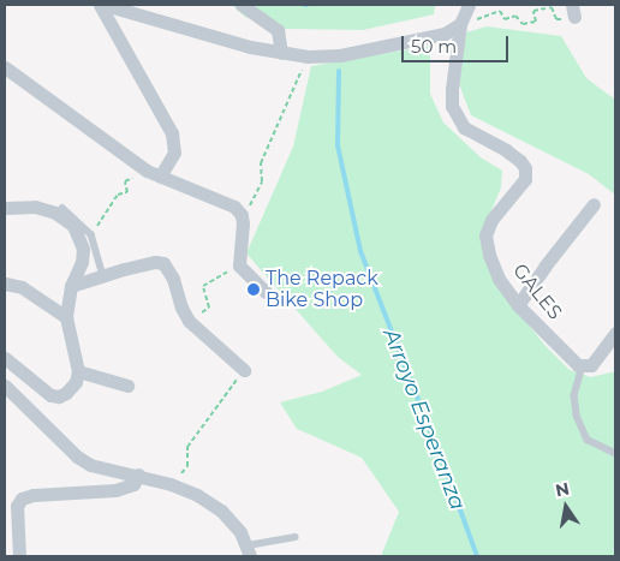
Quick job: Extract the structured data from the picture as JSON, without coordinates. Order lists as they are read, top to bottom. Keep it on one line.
{"streets":{"street":["GALES"]},"water":["Arroyo Esperanza"],"places":["The Repack Bike Shop"],"scale_bar":"50 m","north":"top"}
